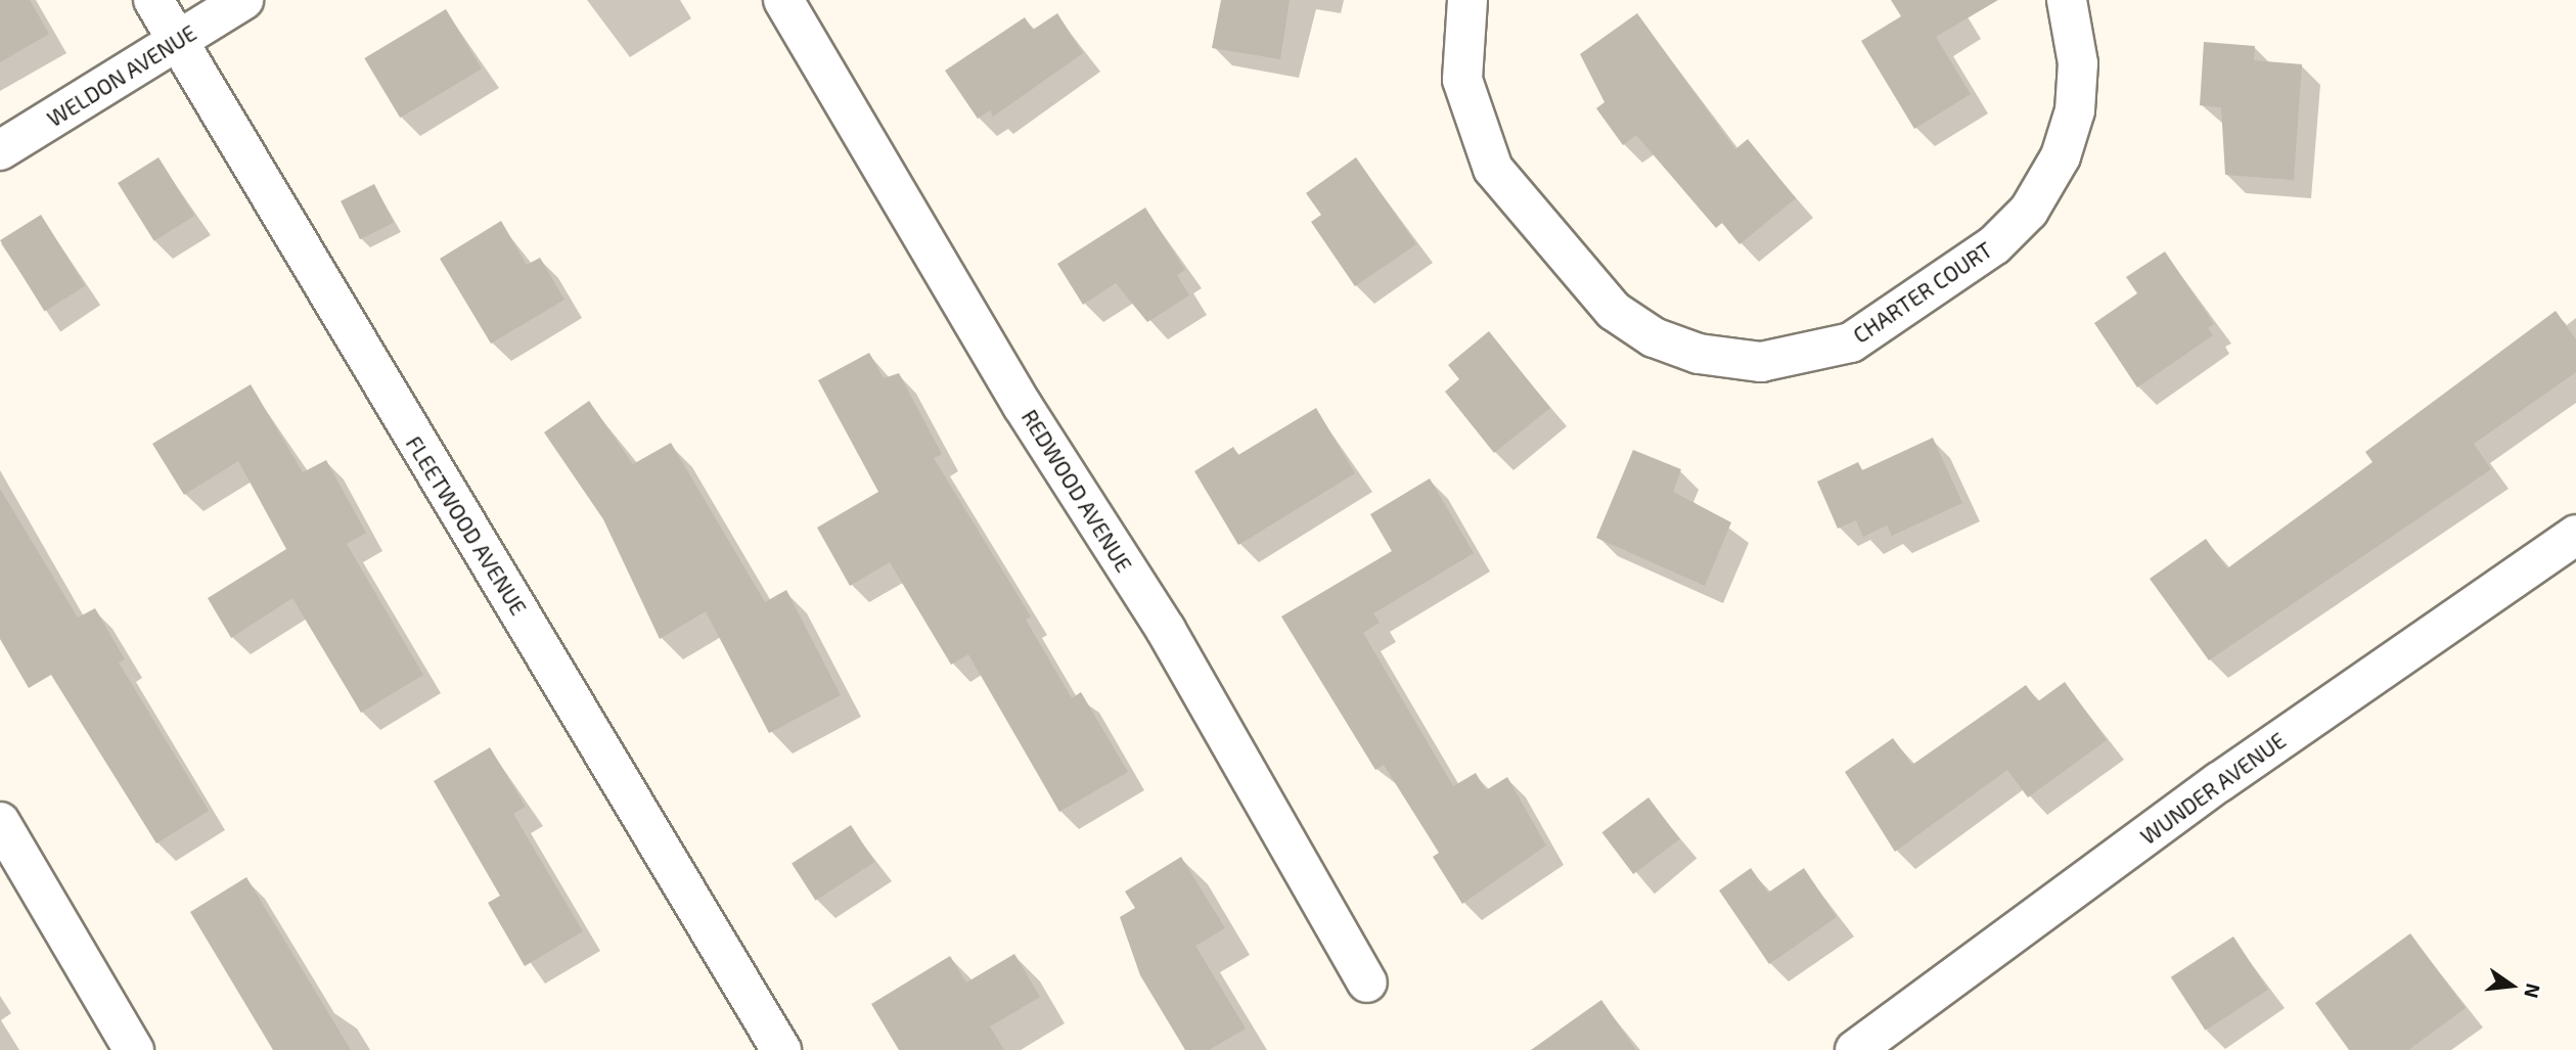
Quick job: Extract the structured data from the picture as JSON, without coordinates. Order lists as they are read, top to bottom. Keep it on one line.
{"streets":{"street":["WELDON AVENUE","CHARTER COURT","REDWOOD AVENUE","FLEETWOOD AVENUE","WUNDER AVENUE"]},"crossings":[["WELDON AVENUE","FLEETWOOD AVENUE"]],"north":"right"}
